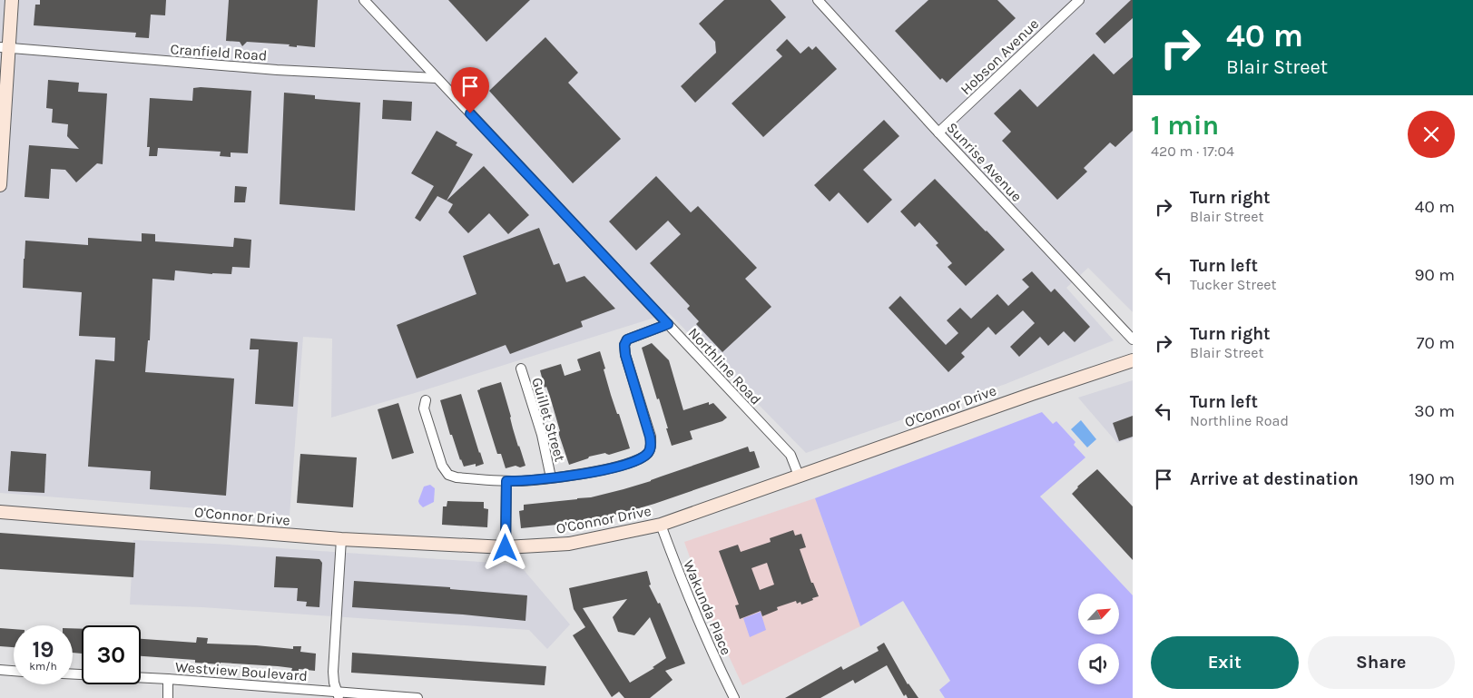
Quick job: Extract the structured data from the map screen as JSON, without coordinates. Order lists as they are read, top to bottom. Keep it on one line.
{"streets":{"main road":["O'Connor Drive"],"street":["Cranfield Road","Hobson Avenue","Sunrise Avenue","Northline Road","Guillet Street","Wakunda Place","Westview Boulevard"]},"crossings":[["Cranfield Road","Northline Road"],["Hobson Avenue","Sunrise Avenue"],["Northline Road","O'Connor Drive"],["O'Connor Drive","Wakunda Place"]],"north":"top right","page":{"turn":["40 m","Blair Street"],"heading":["1 min","420 m · 17:04"],"list":[{"name":"Turn right","note":"Blair Street","value":"40 m"},{"name":"Turn left","note":"Tucker Street","value":"90 m"},{"name":"Turn right","note":"Blair Street","value":"70 m"},{"name":"Turn left","note":"Northline Road","value":"30 m"},{"name":"Arrive at destination","value":"190 m"}],"speed":"19 km/h","limit":"30","buttons":["Exit","Share"]}}
